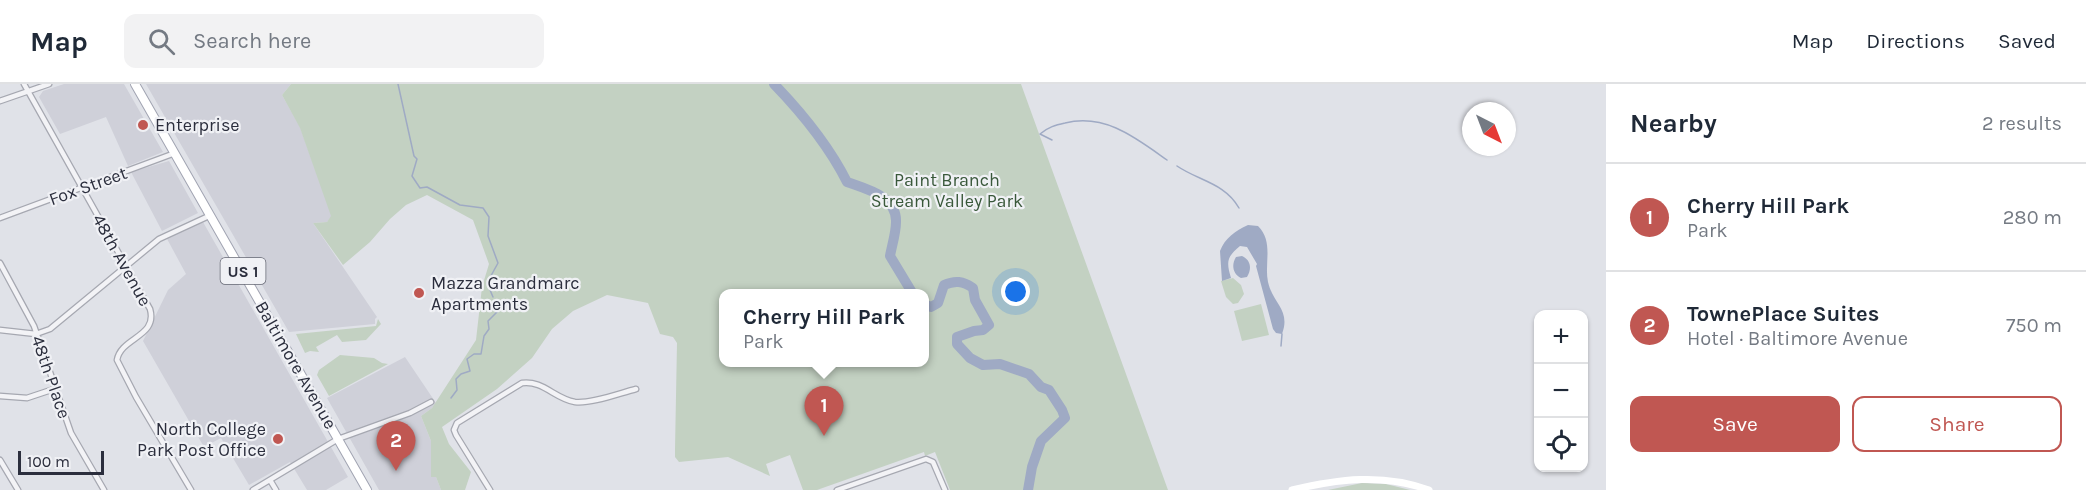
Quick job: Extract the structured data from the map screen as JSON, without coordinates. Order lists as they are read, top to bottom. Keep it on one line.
{"streets":{"main road":["US 1","Baltimore Avenue"],"street":["Fox Street","48th Avenue","48th Place"]},"crossings":[["Fox Street","48th Avenue"],["Fox Street","Baltimore Avenue"]],"parks":["Paint Branch Stream Valley Park"],"places":["Enterprise","Mazza Grandmarc Apartments","North College Park Post Office"],"scale_bar":"100 m","north":"bottom right","page":{"header":"Map","search":"Search here","nav":["Map","Directions","Saved"],"heading":["Nearby","2 results"],"list":[{"mark":"1","name":"Cherry Hill Park","note":"Park","value":"280 m"},{"mark":"2","name":"TownePlace Suites","note":"Hotel · Baltimore Avenue","value":"750 m"}],"popup":["Cherry Hill Park","Park"],"map_buttons":["+","−"],"buttons":["Save","Share"],"pins":["1","2"],"scale":"100 m"}}
